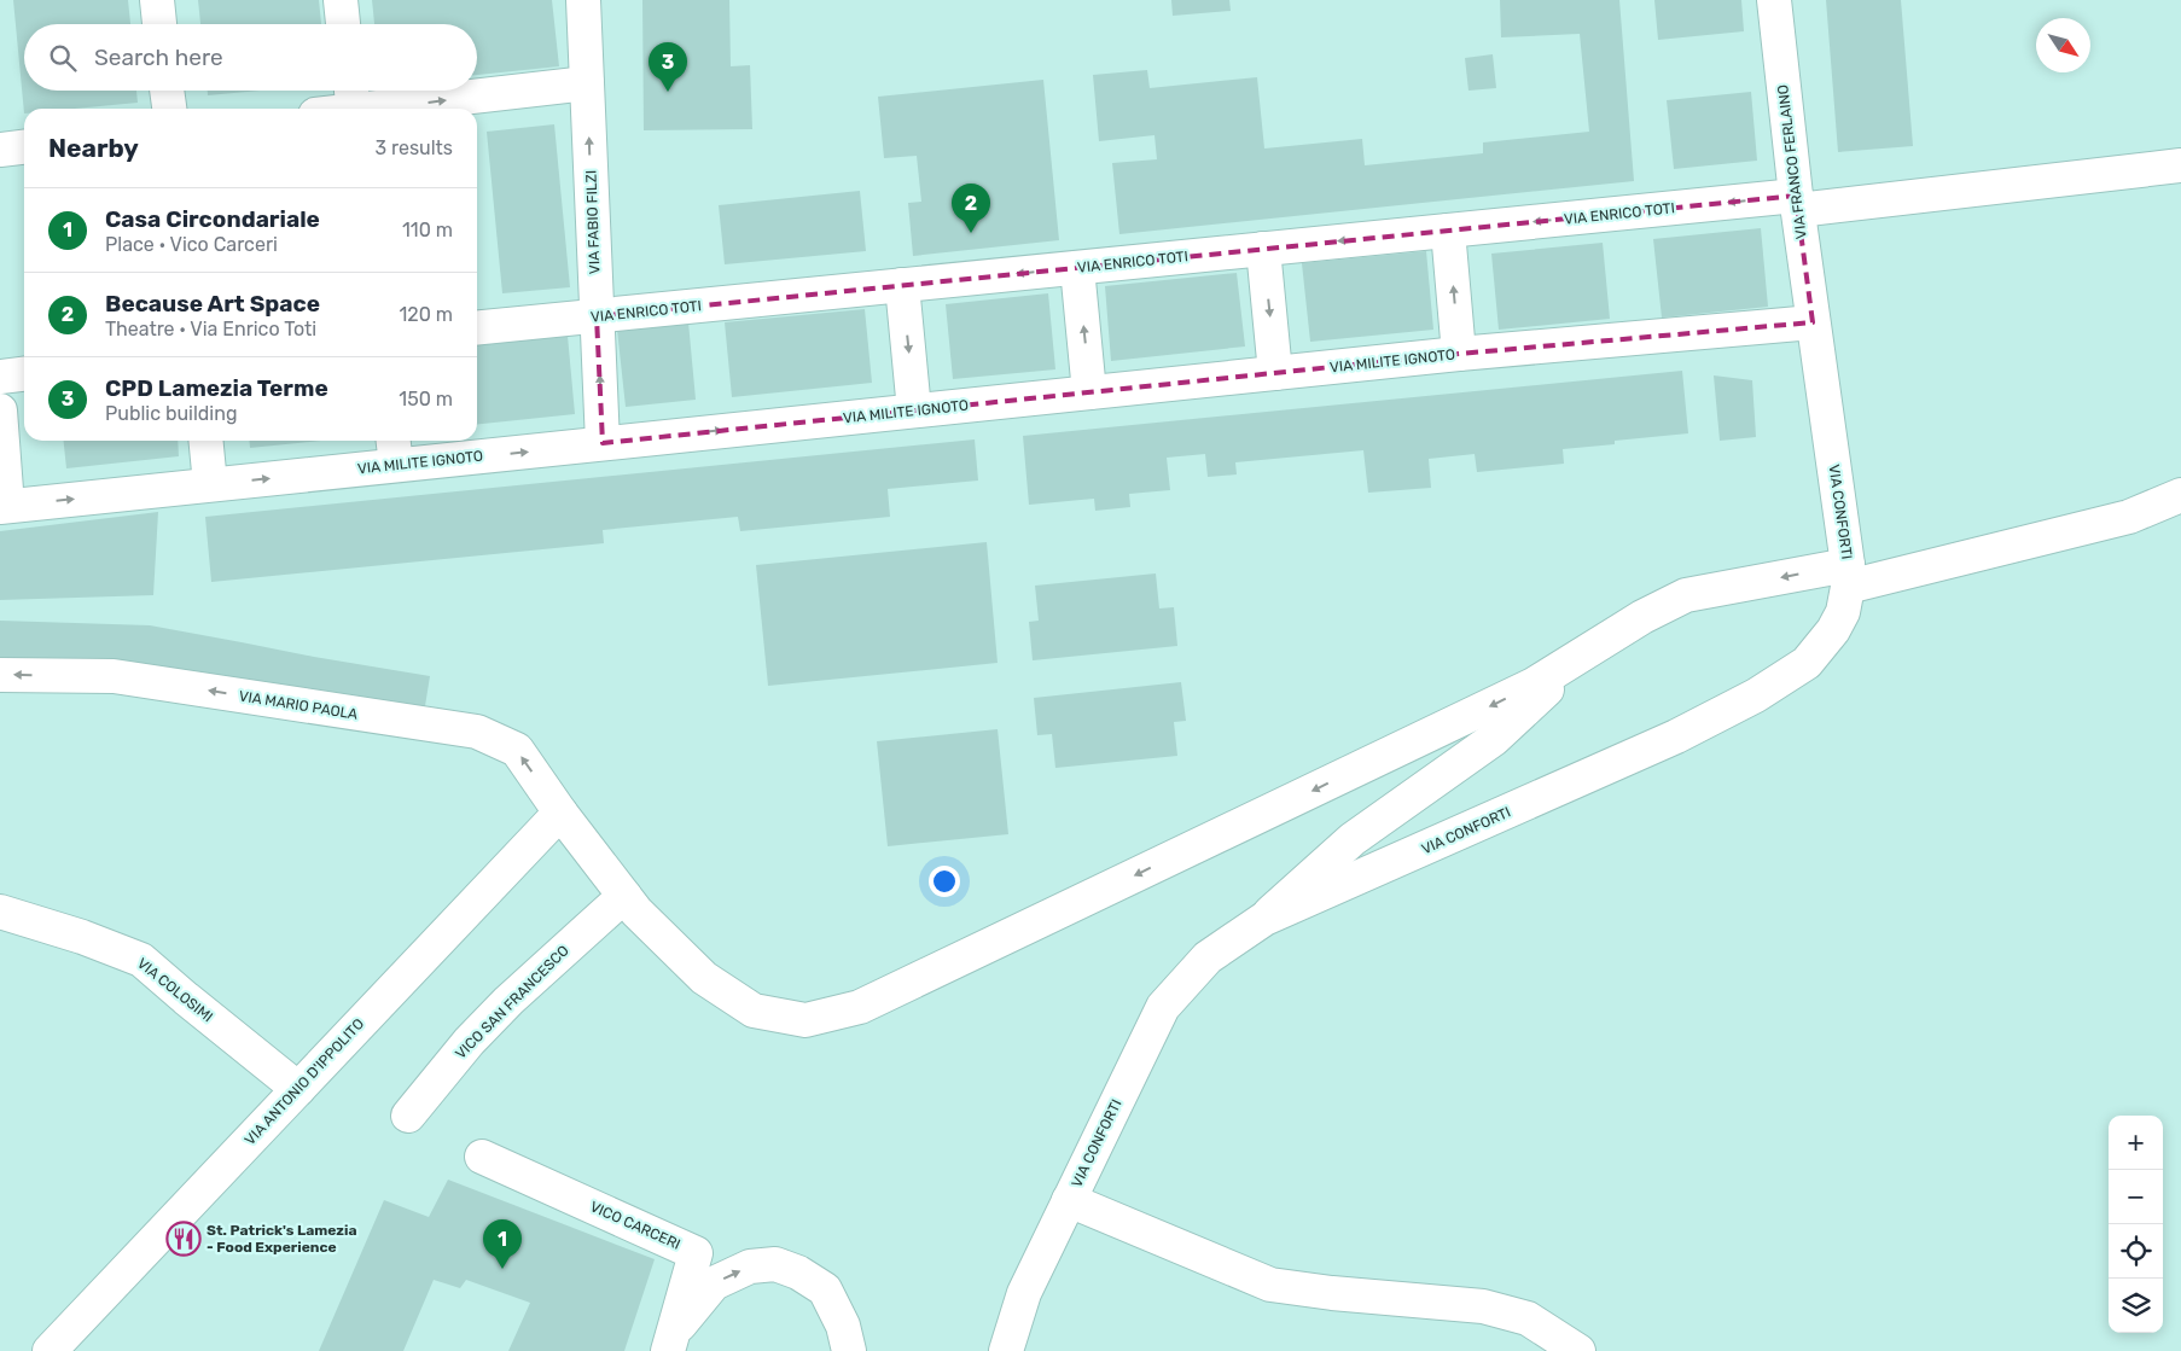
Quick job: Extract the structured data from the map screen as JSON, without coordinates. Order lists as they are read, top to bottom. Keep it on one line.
{"streets":{"street":["VIA FRANCO FERLAINO","VIA ENRICO TOTI","VIA FABIO FILZI","VIA MILITE IGNOTO","VIA CONFORTI","VIA MARIO PAOLA","VIA COLOSIMI","VICO SAN FRANCESCO","VIA ANTONIO D'IPPOLITO","VICO CARCERI"]},"crossings":[["VIA FRANCO FERLAINO","VIA ENRICO TOTI"],["VIA FRANCO FERLAINO","VIA MILITE IGNOTO"],["VIA FRANCO FERLAINO","VIA CONFORTI"],["VIA ENRICO TOTI","VIA FABIO FILZI"],["VIA FABIO FILZI","VIA MILITE IGNOTO"],["VIA MILITE IGNOTO","VIA CONFORTI"],["VIA MARIO PAOLA","VICO SAN FRANCESCO"],["VIA MARIO PAOLA","VIA ANTONIO D'IPPOLITO"],["VIA COLOSIMI","VIA ANTONIO D'IPPOLITO"]],"one_way":["VIA ENRICO TOTI","VIA FABIO FILZI","VIA MILITE IGNOTO","VIA MARIO PAOLA"],"places":{"restaurant":["St. Patrick's Lamezia - Food Experience"]},"north":"bottom right","page":{"search":"Search here","pins":["3","2","1"],"heading":["Nearby","3 results"],"list":[{"mark":"1","name":"Casa Circondariale","note":"Place · Vico Carceri","value":"110 m"},{"mark":"2","name":"Because Art Space","note":"Theatre · Via Enrico Toti","value":"120 m"},{"mark":"3","name":"CPD Lamezia Terme","note":"Public building","value":"150 m"}],"map_buttons":["+","−"]}}
